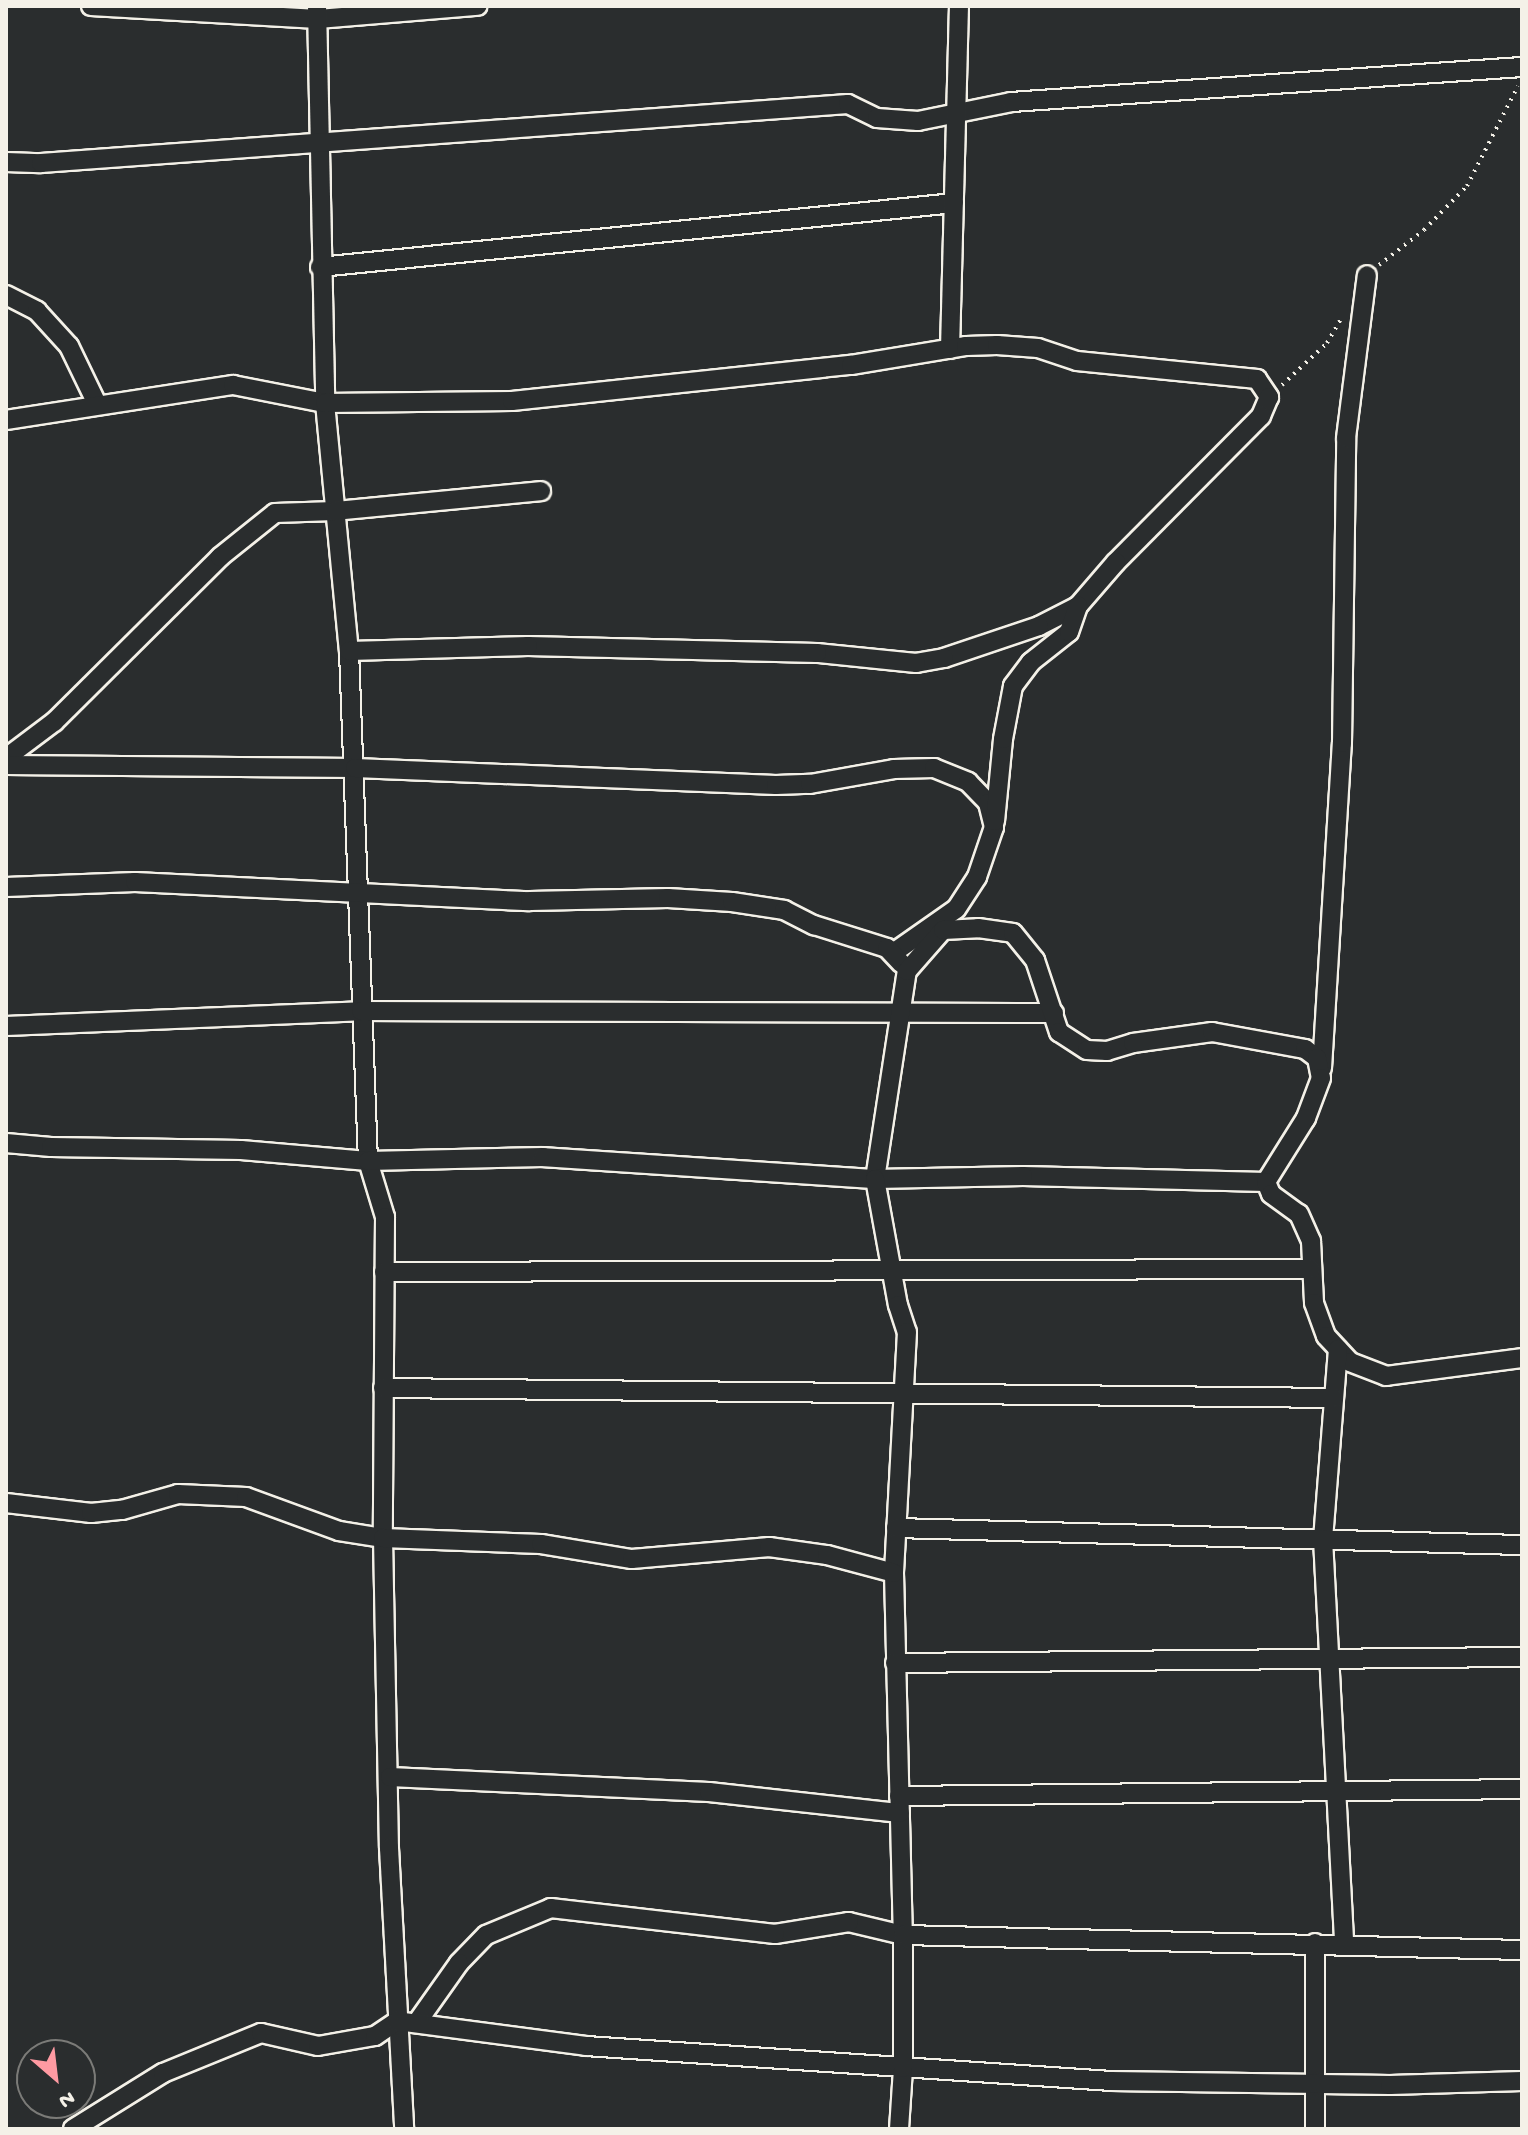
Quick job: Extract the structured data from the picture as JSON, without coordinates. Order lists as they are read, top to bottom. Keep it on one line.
{"north":"bottom right"}
